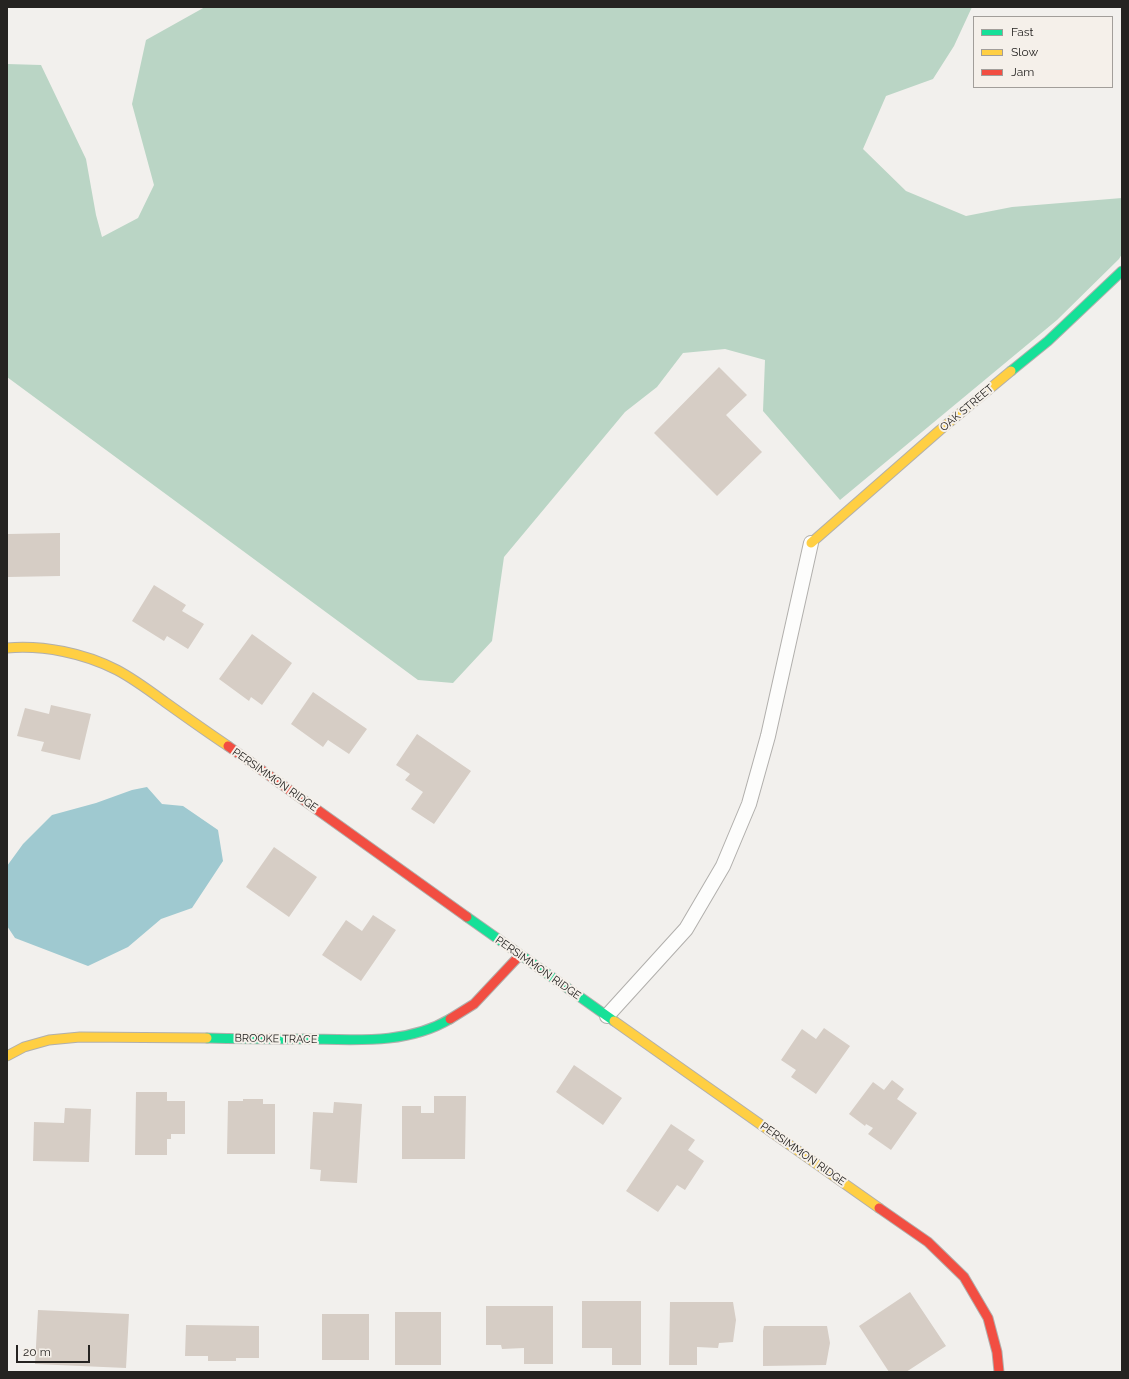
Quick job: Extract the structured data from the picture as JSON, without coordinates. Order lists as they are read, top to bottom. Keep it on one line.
{"streets":{"street":["OAK STREET","PERSIMMON RIDGE","BROOKE TRACE"]},"crossings":[["PERSIMMON RIDGE","BROOKE TRACE"]],"legend":["Fast","Slow","Jam"],"scale_bar":"20 m"}
